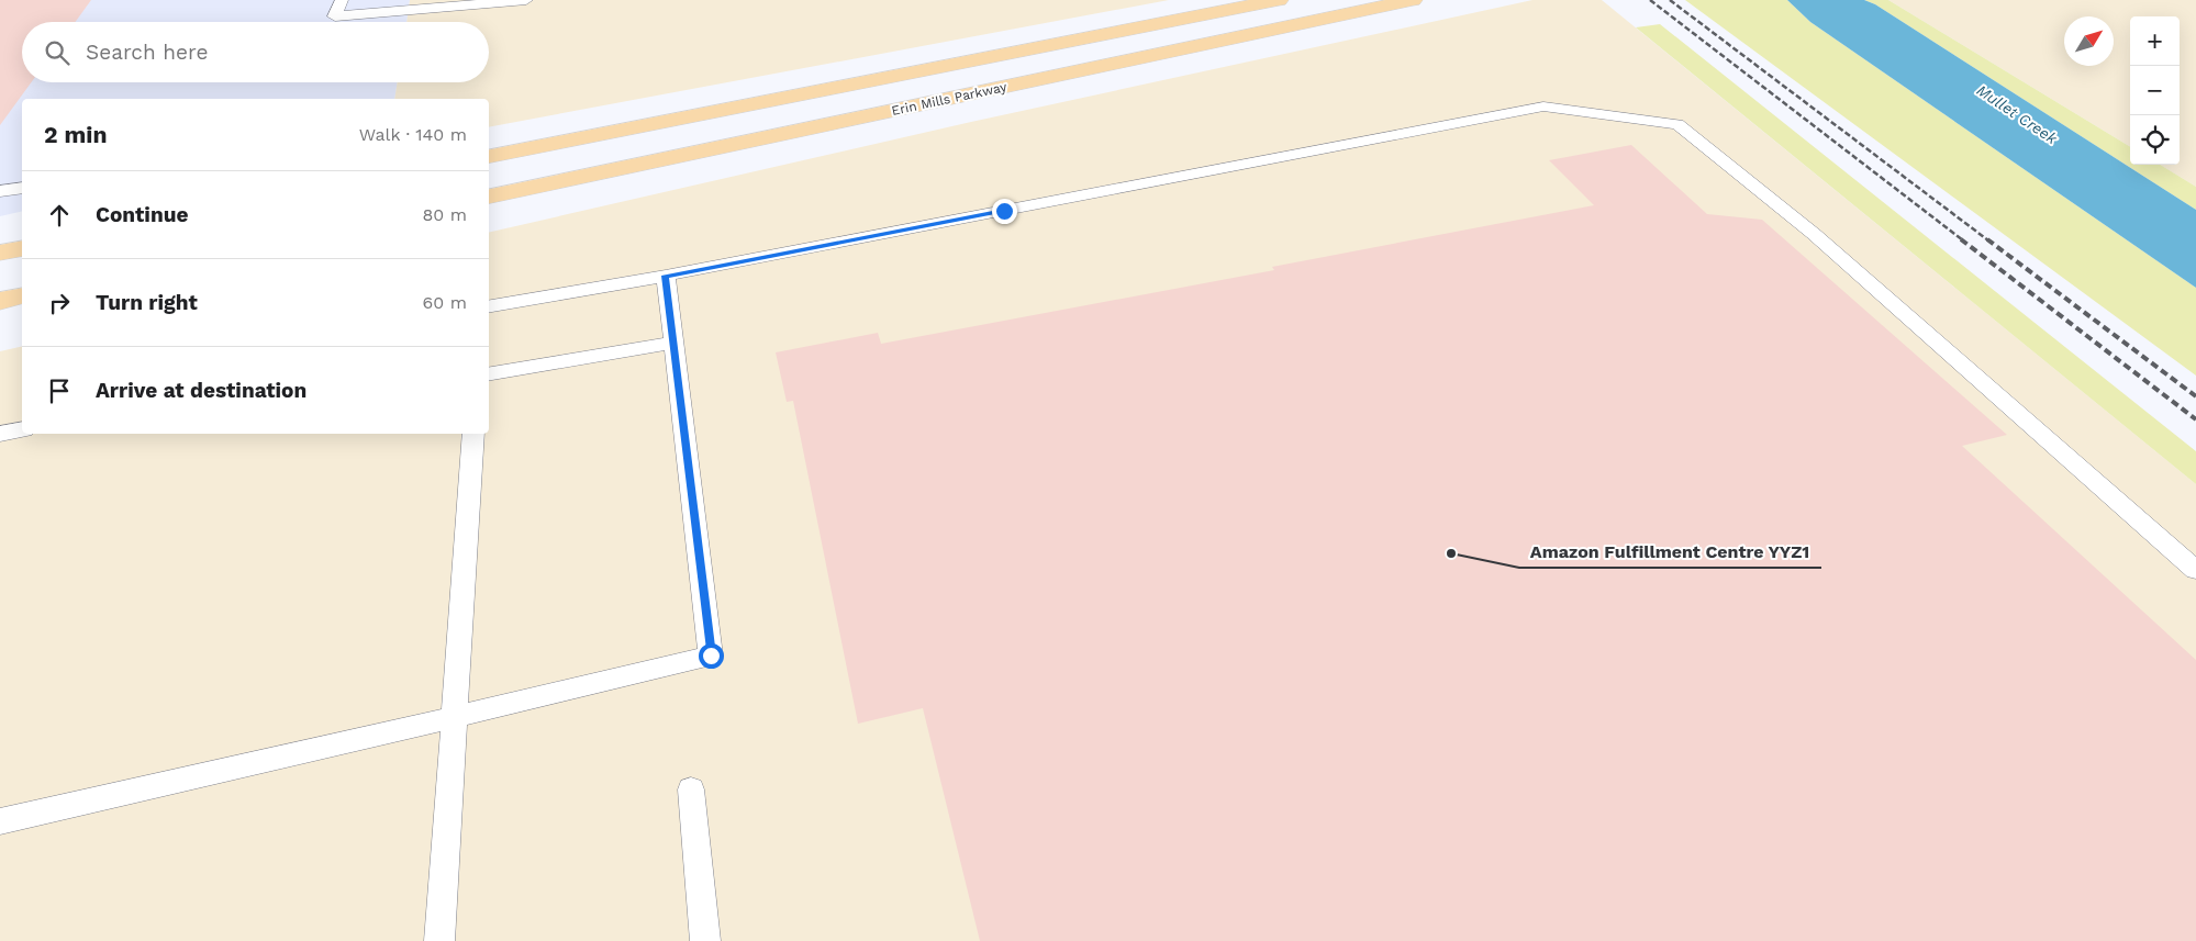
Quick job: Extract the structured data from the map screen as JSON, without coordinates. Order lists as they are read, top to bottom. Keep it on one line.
{"streets":{"main road":["Erin Mills Parkway"]},"water":["Mullet Creek"],"places":["Amazon Fulfillment Centre YYZ1"],"north":"top right","page":{"map_buttons":["+","−"],"search":"Search here","heading":["2 min","Walk · 140 m"],"list":[["Continue","80 m"],["Turn right","60 m"],"Arrive at destination"]}}
